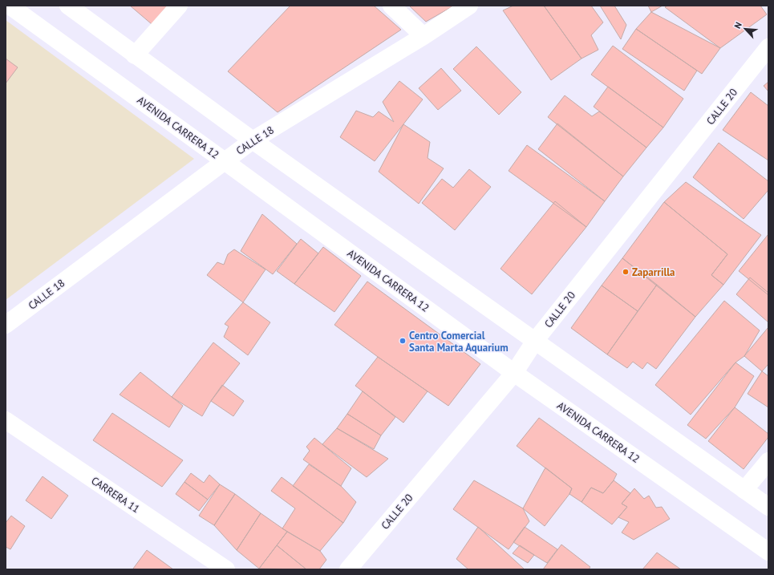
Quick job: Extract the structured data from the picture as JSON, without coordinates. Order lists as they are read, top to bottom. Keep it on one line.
{"streets":{"street":["CALLE 20","AVENIDA CARRERA 12","CALLE 18","CARRERA 11"]},"crossings":[["CALLE 20","AVENIDA CARRERA 12"],["AVENIDA CARRERA 12","CALLE 18"]],"places":["Zaparrilla","Centro Comercial Santa Marta Aquarium"],"north":"top left"}
